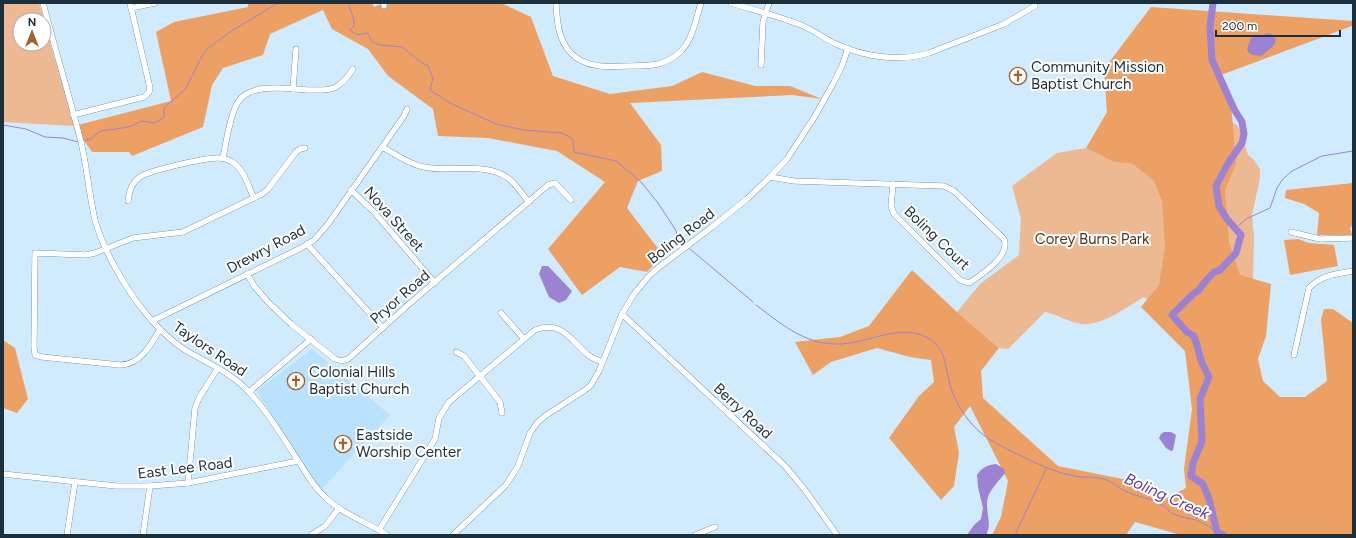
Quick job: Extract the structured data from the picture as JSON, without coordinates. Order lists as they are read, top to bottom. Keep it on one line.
{"streets":{"street":["Nova Street","Boling Road","Boling Court","Drewry Road","Pryor Road","Taylors Road","Berry Road","East Lee Road"]},"crossings":[["Nova Street","Drewry Road"],["Nova Street","Pryor Road"],["Boling Road","Boling Court"],["Boling Road","Berry Road"],["Drewry Road","Pryor Road"],["Drewry Road","Taylors Road"],["Taylors Road","East Lee Road"]],"water":["Boling Creek"],"parks":["Corey Burns Park"],"places":{"church":["Community Mission Baptist Church","Colonial Hills Baptist Church","Eastside Worship Center"]},"scale_bar":"200 m","north":"top"}
